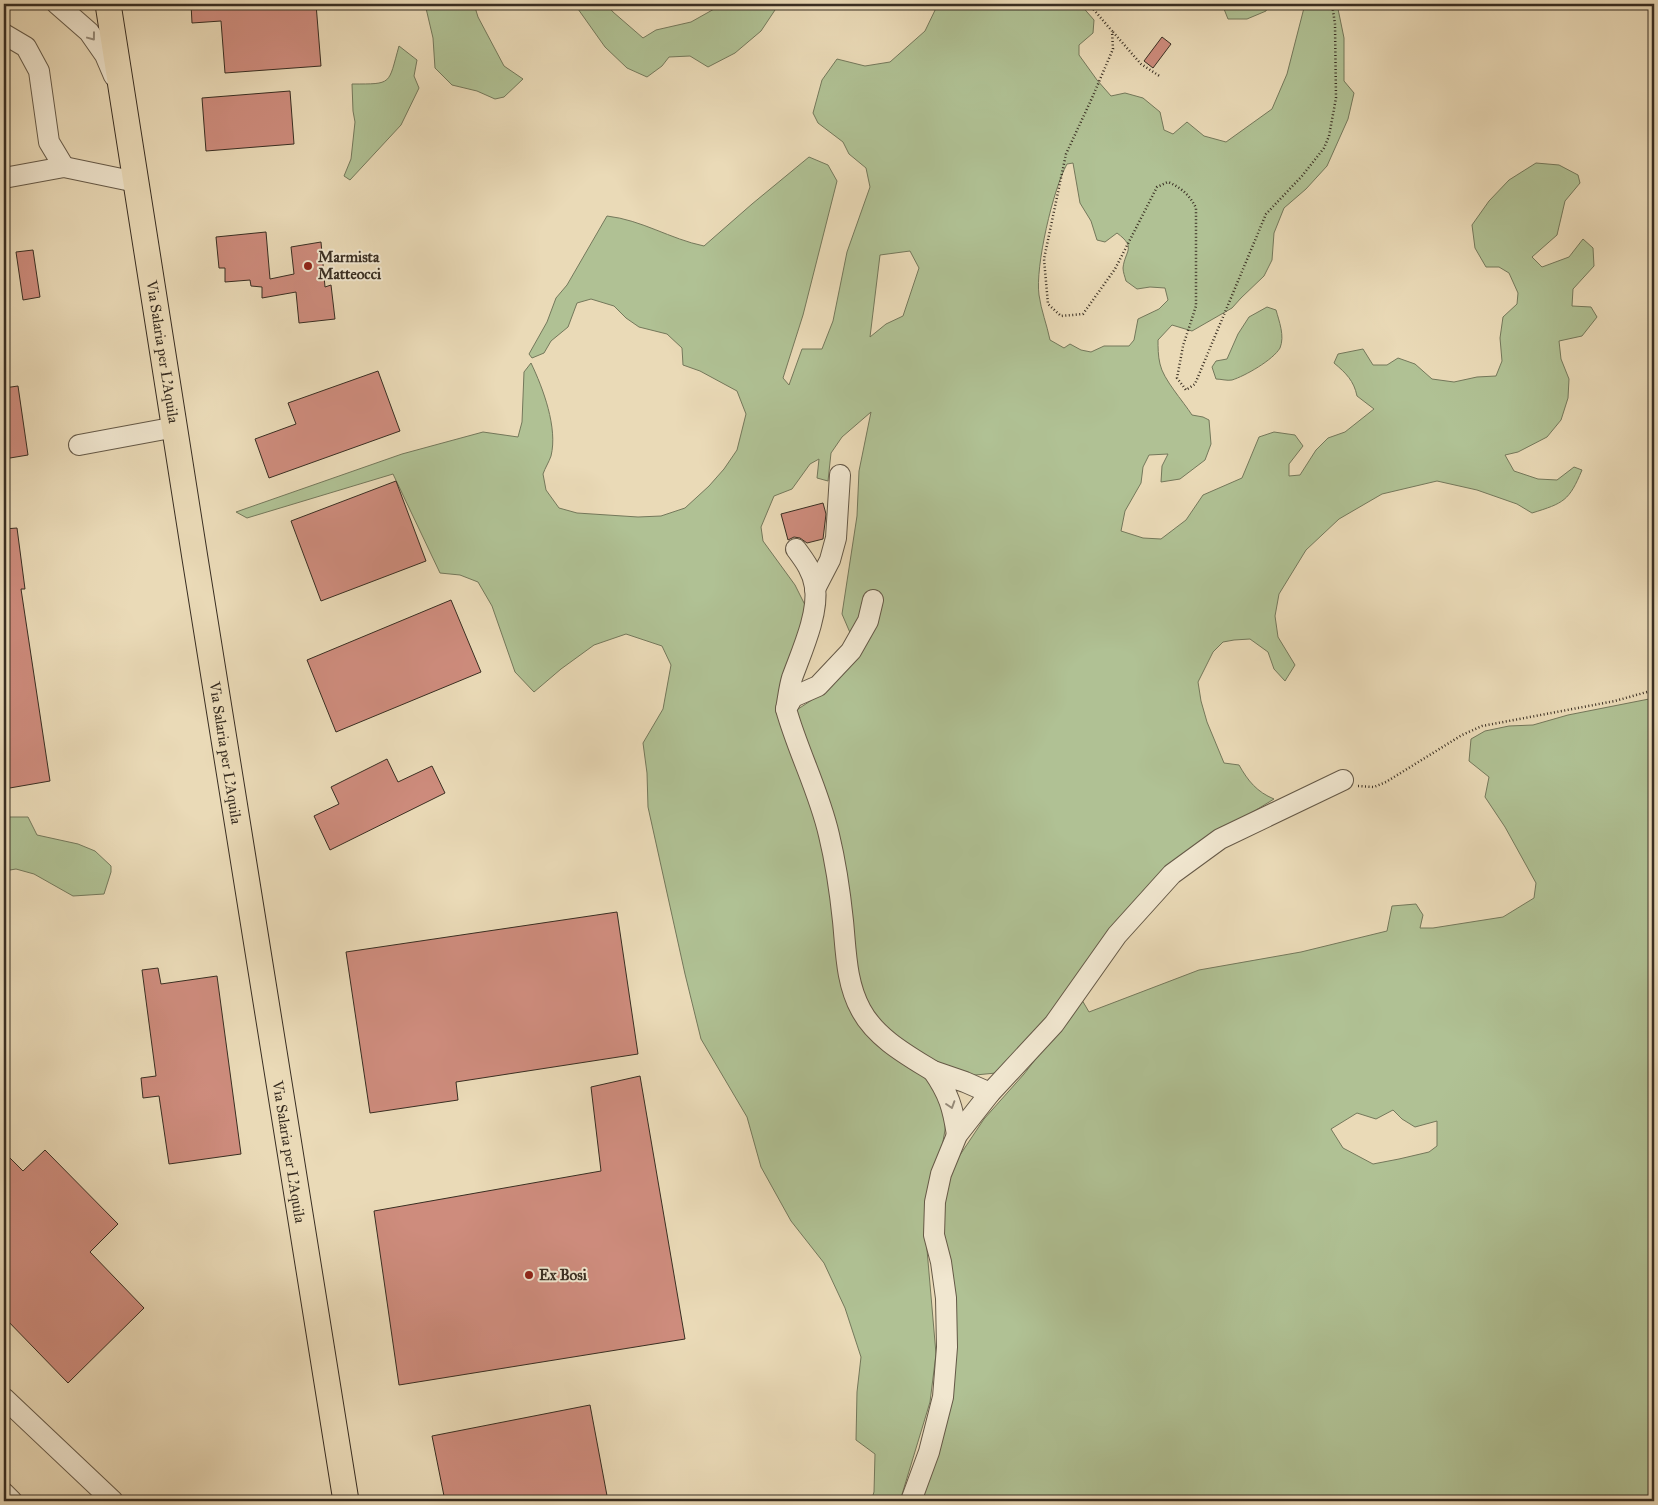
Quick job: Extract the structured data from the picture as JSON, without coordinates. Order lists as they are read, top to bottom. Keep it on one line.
{"streets":{"main road":["Via Salaria per L'Aquila"]},"places":["Marmista Matteocci","Ex Bosi"]}
